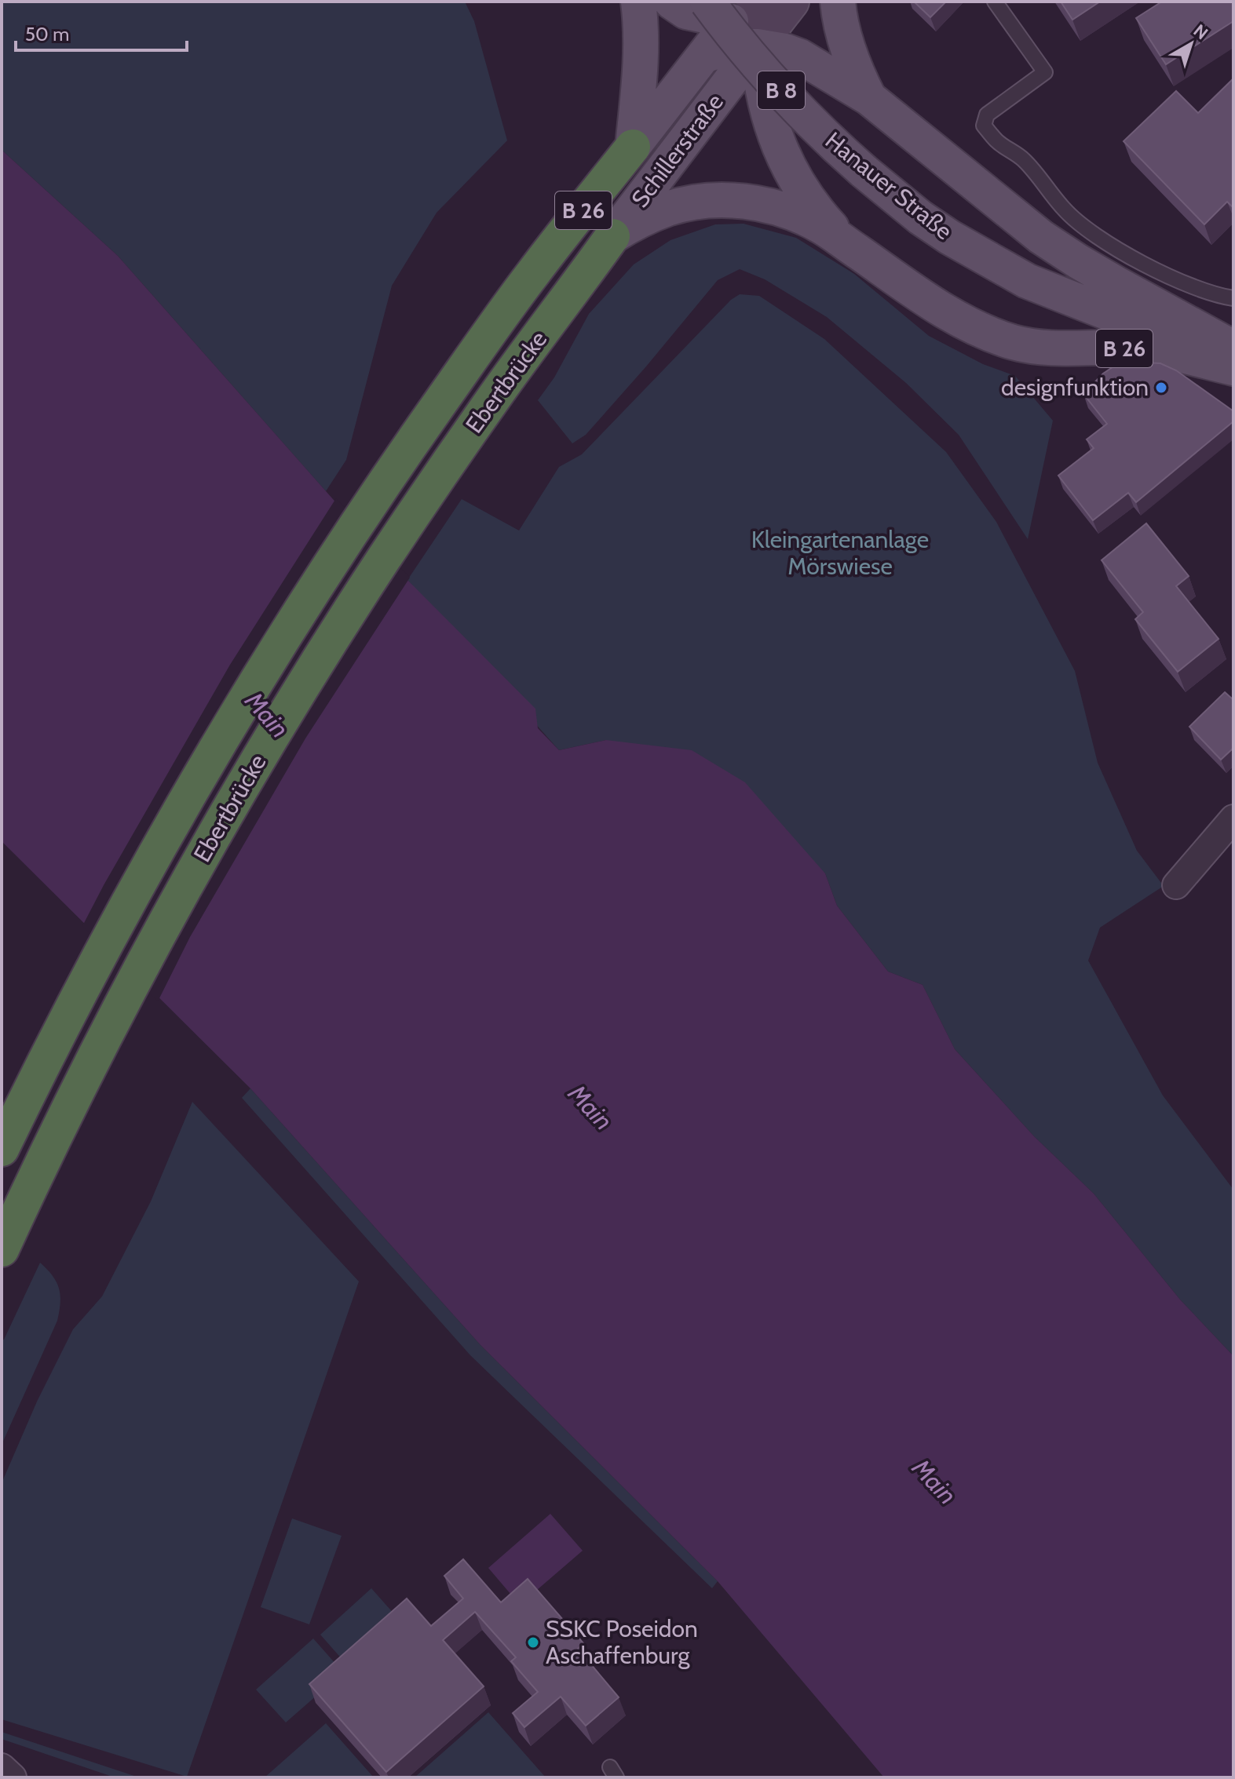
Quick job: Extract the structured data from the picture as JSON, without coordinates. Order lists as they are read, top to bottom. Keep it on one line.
{"streets":{"highway":["Schillerstraße","B 26","Ebertbrücke"],"main road":["B 8","Hanauer Straße"]},"crossings":[["Schillerstraße","Hanauer Straße"],["Schillerstraße","Ebertbrücke"],["Hanauer Straße","B 26"]],"water":["Main"],"parks":["Kleingartenanlage Mörswiese"],"places":["designfunktion","SSKC Poseidon Aschaffenburg"],"scale_bar":"50 m","north":"top right"}
